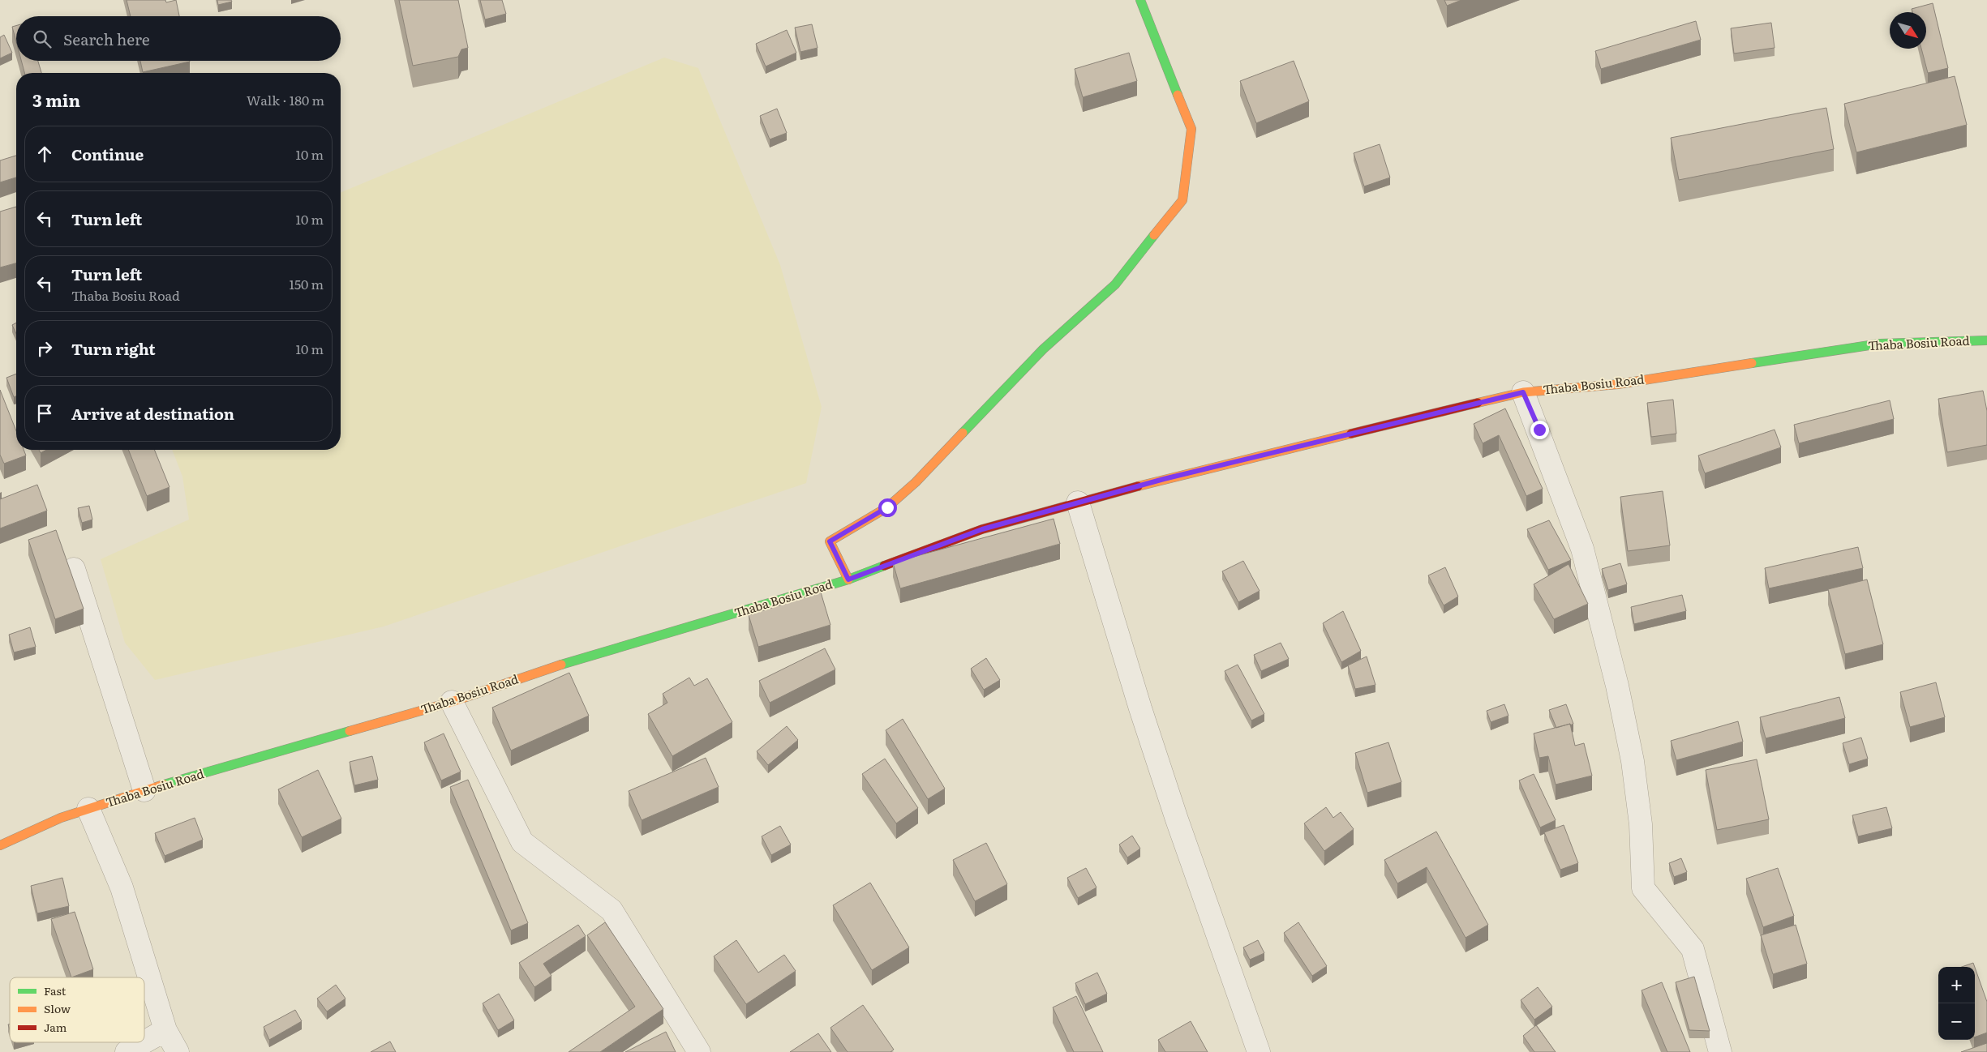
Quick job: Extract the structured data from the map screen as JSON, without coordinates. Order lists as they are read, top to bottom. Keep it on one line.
{"streets":{"street":["Thaba Bosiu Road"]},"legend":["Fast","Slow","Jam"],"north":"bottom right","page":{"search":"Search here","heading":["3 min","Walk · 180 m"],"list":[["Continue","10 m"],["Turn left","10 m"],["Turn left","Thaba Bosiu Road","150 m"],["Turn right","10 m"],"Arrive at destination"],"map_buttons":["+","−"]}}
